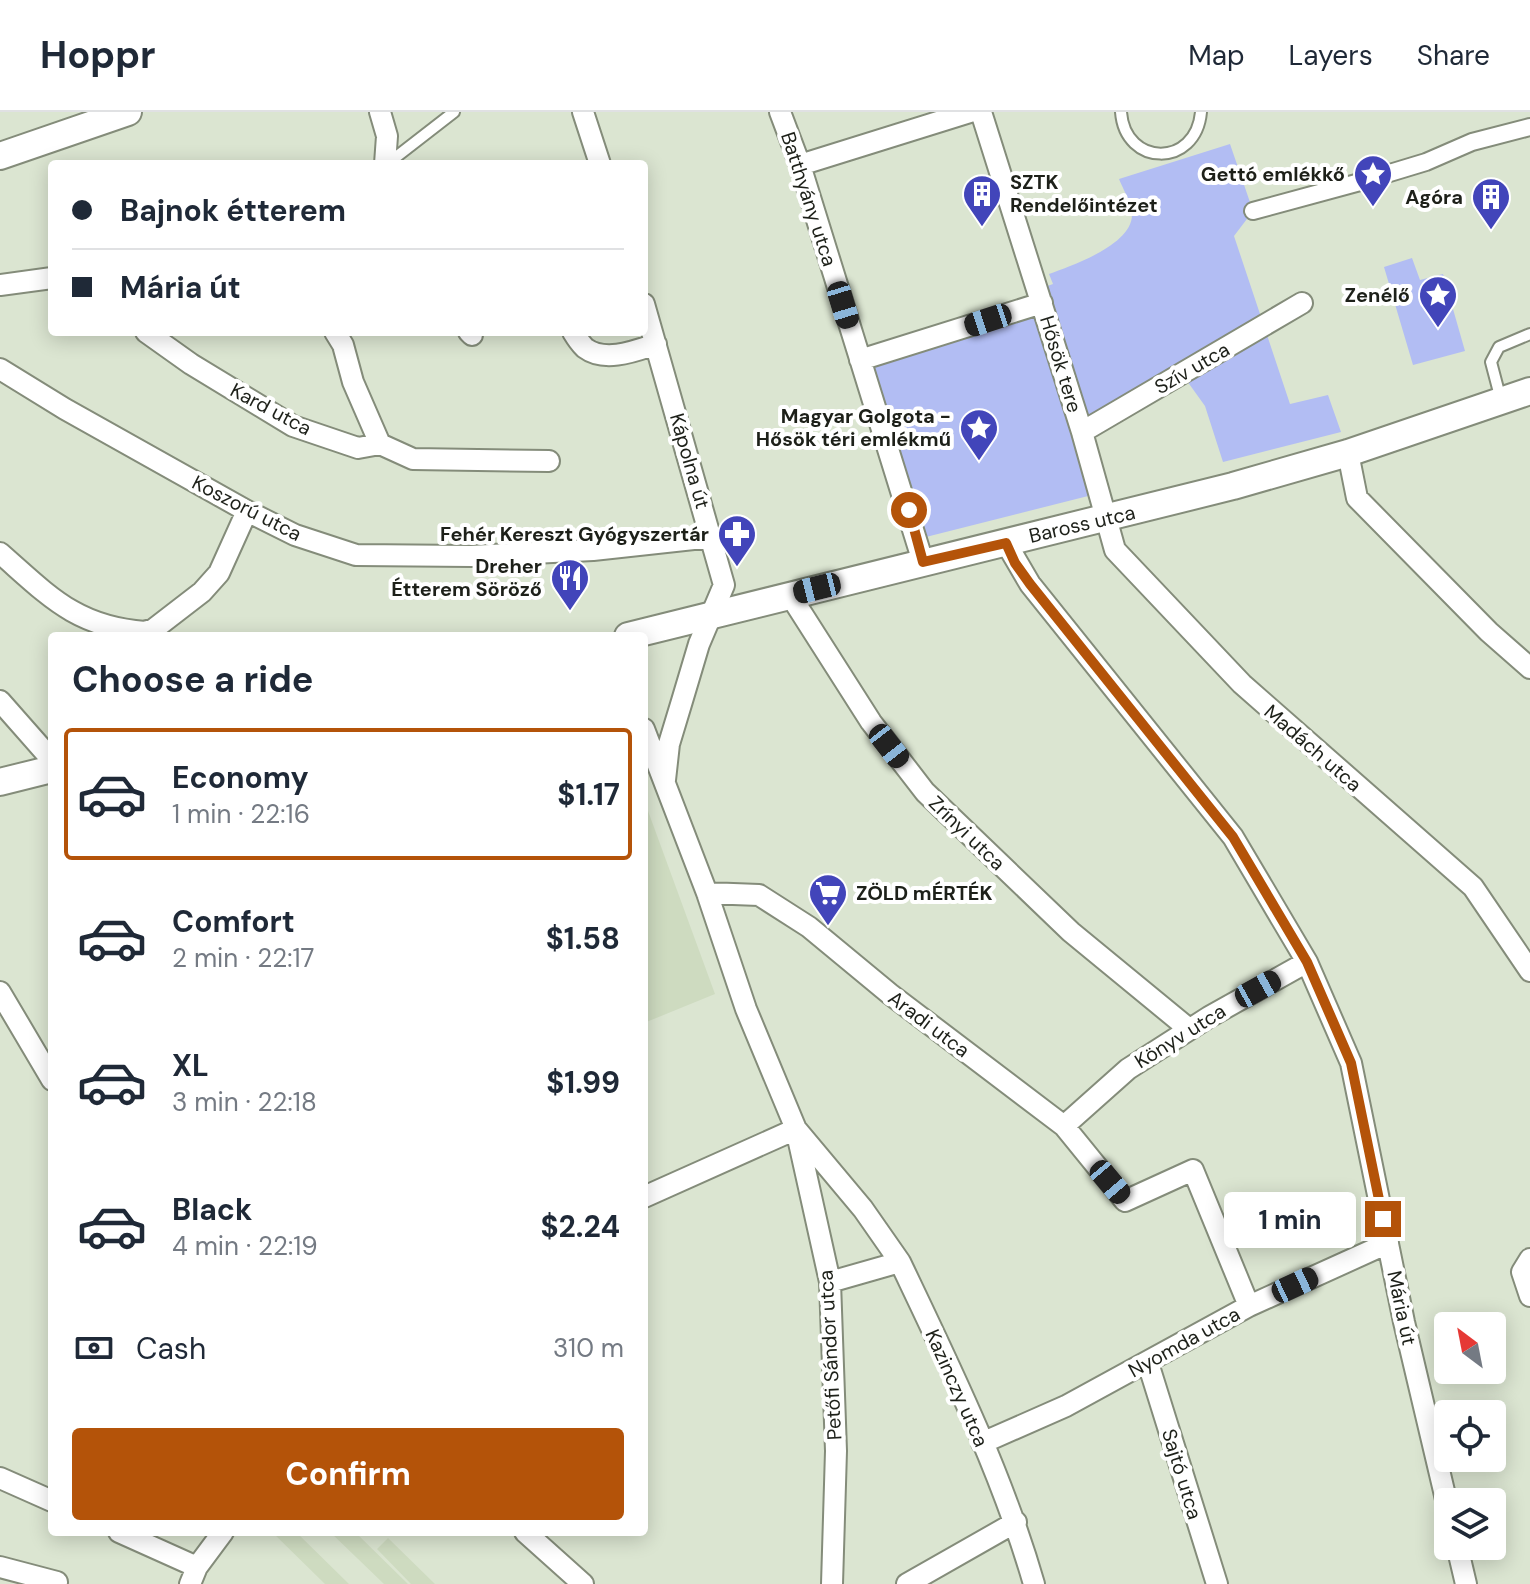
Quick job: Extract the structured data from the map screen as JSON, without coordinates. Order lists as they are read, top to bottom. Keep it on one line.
{"streets":{"street":["Batthyány utca","Hősök tere","Szív utca","Kard utca","Kápolna út","Koszorú utca","Baross utca","Madách utca","Zrínyi utca","Aradi utca","Könyv utca","Mária út","Nyomda utca","Petőfi Sándor utca","Kazinczy utca","Sajtó utca"]},"crossings":[["Batthyány utca","Hősök tere"],["Batthyány utca","Baross utca"],["Hősök tere","Szív utca"],["Hősök tere","Baross utca"],["Hősök tere","Madách utca"],["Kápolna út","Koszorú utca"],["Kápolna út","Baross utca"],["Kápolna út","Petőfi Sándor utca"],["Baross utca","Madách utca"],["Baross utca","Zrínyi utca"],["Baross utca","Mária út"],["Baross utca","Petőfi Sándor utca"],["Zrínyi utca","Könyv utca"],["Aradi utca","Könyv utca"],["Aradi utca","Nyomda utca"],["Aradi utca","Petőfi Sándor utca"],["Könyv utca","Mária út"],["Mária út","Nyomda utca"],["Nyomda utca","Kazinczy utca"],["Nyomda utca","Sajtó utca"],["Petőfi Sándor utca","Kazinczy utca"]],"places":{"place":["Gettó emlékkő","Zenélő","Magyar Golgota - Hősök téri emlékmű"],"building":["SZTK Rendelőintézet","Agóra"],"pharmacy":["Fehér Kereszt Gyógyszertár"],"restaurant":["Dreher Étterem Söröző"],"supermarket":["ZÖLD mÉRTÉK"]},"north":"top left","page":{"header":"Hoppr","nav":["Map","Layers","Share"],"banner":["Bajnok étterem","Mária út"],"heading":"Choose a ride","list":[{"name":"Economy","note":"1 min · 22:16","value":"$1.17"},{"name":"Comfort","note":"2 min · 22:17","value":"$1.58"},{"name":"XL","note":"3 min · 22:18","value":"$1.99"},{"name":"Black","note":"4 min · 22:19","value":"$2.24"}],"bubble":"1 min","pay":["Cash","310 m"],"buttons":"Confirm"}}
